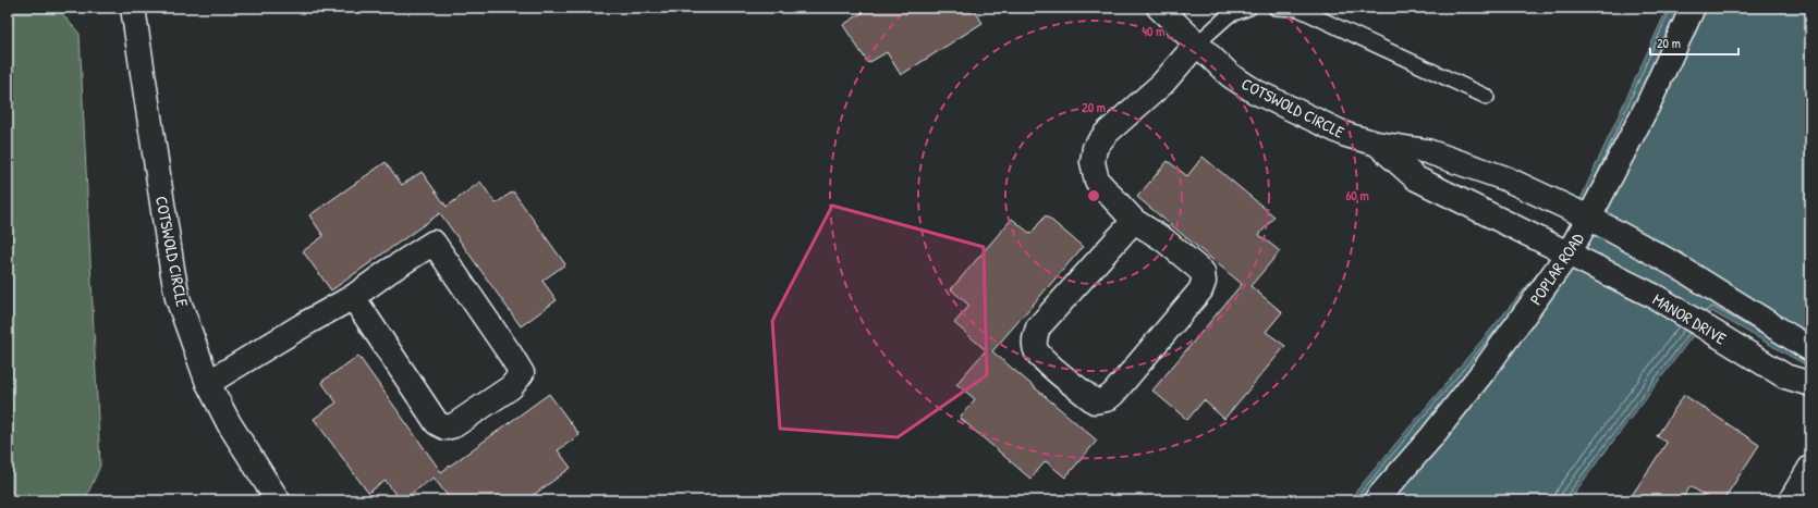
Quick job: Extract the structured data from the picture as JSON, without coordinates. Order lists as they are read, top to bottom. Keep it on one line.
{"streets":{"street":["COTSWOLD CIRCLE","POPLAR ROAD","MANOR DRIVE"]},"crossings":[["COTSWOLD CIRCLE","POPLAR ROAD"],["COTSWOLD CIRCLE","MANOR DRIVE"],["POPLAR ROAD","MANOR DRIVE"]],"scale_bar":"20 m","rings":["40 m","20 m","60 m"]}
